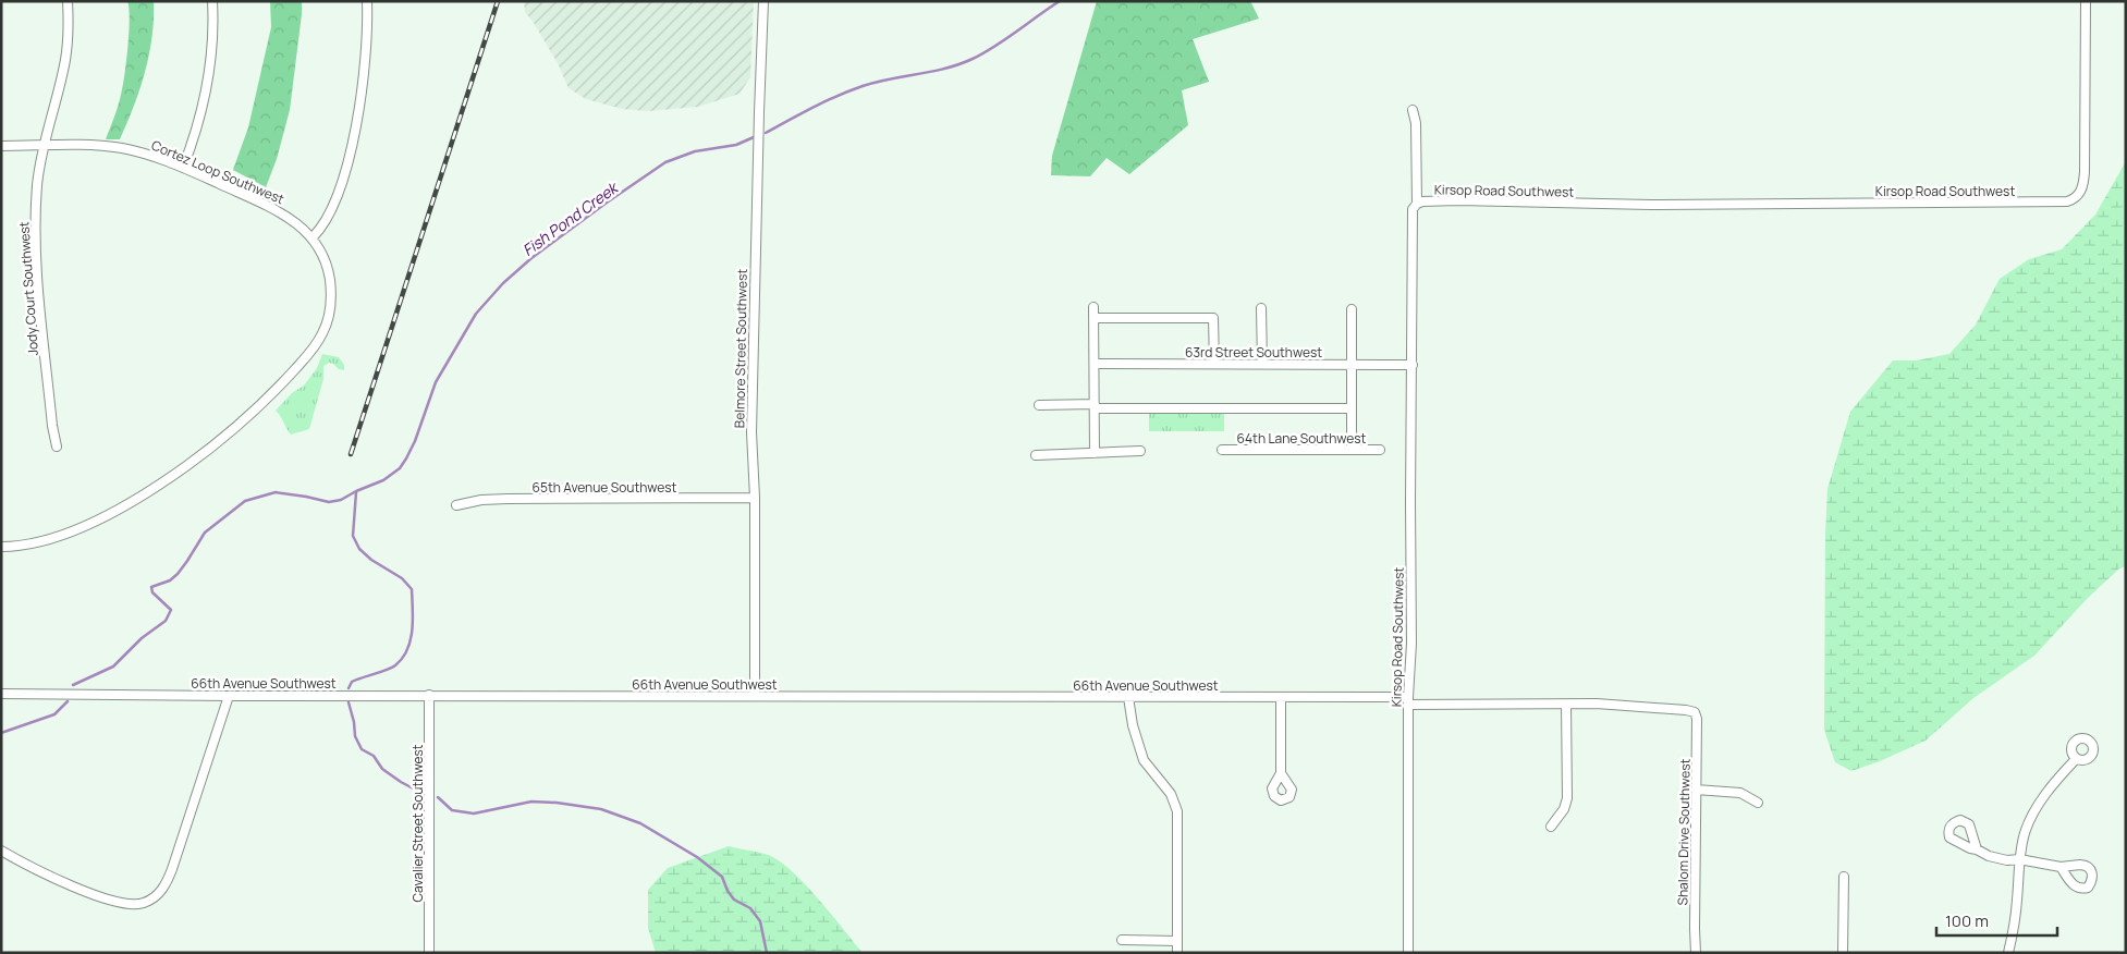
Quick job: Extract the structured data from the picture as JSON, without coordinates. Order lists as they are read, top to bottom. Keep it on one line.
{"streets":{"street":["Cortez Loop Southwest","Kirsop Road Southwest","Jody Court Southwest","Belmore Street Southwest","63rd Street Southwest","64th Lane Southwest","65th Avenue Southwest","66th Avenue Southwest","Cavalier Street Southwest","Shalom Drive Southwest"]},"crossings":[["Cortez Loop Southwest","Jody Court Southwest"],["Kirsop Road Southwest","63rd Street Southwest"],["Kirsop Road Southwest","66th Avenue Southwest"],["Belmore Street Southwest","65th Avenue Southwest"],["Belmore Street Southwest","66th Avenue Southwest"],["66th Avenue Southwest","Cavalier Street Southwest"],["66th Avenue Southwest","Shalom Drive Southwest"]],"water":["Fish Pond Creek"],"scale_bar":"100 m"}
